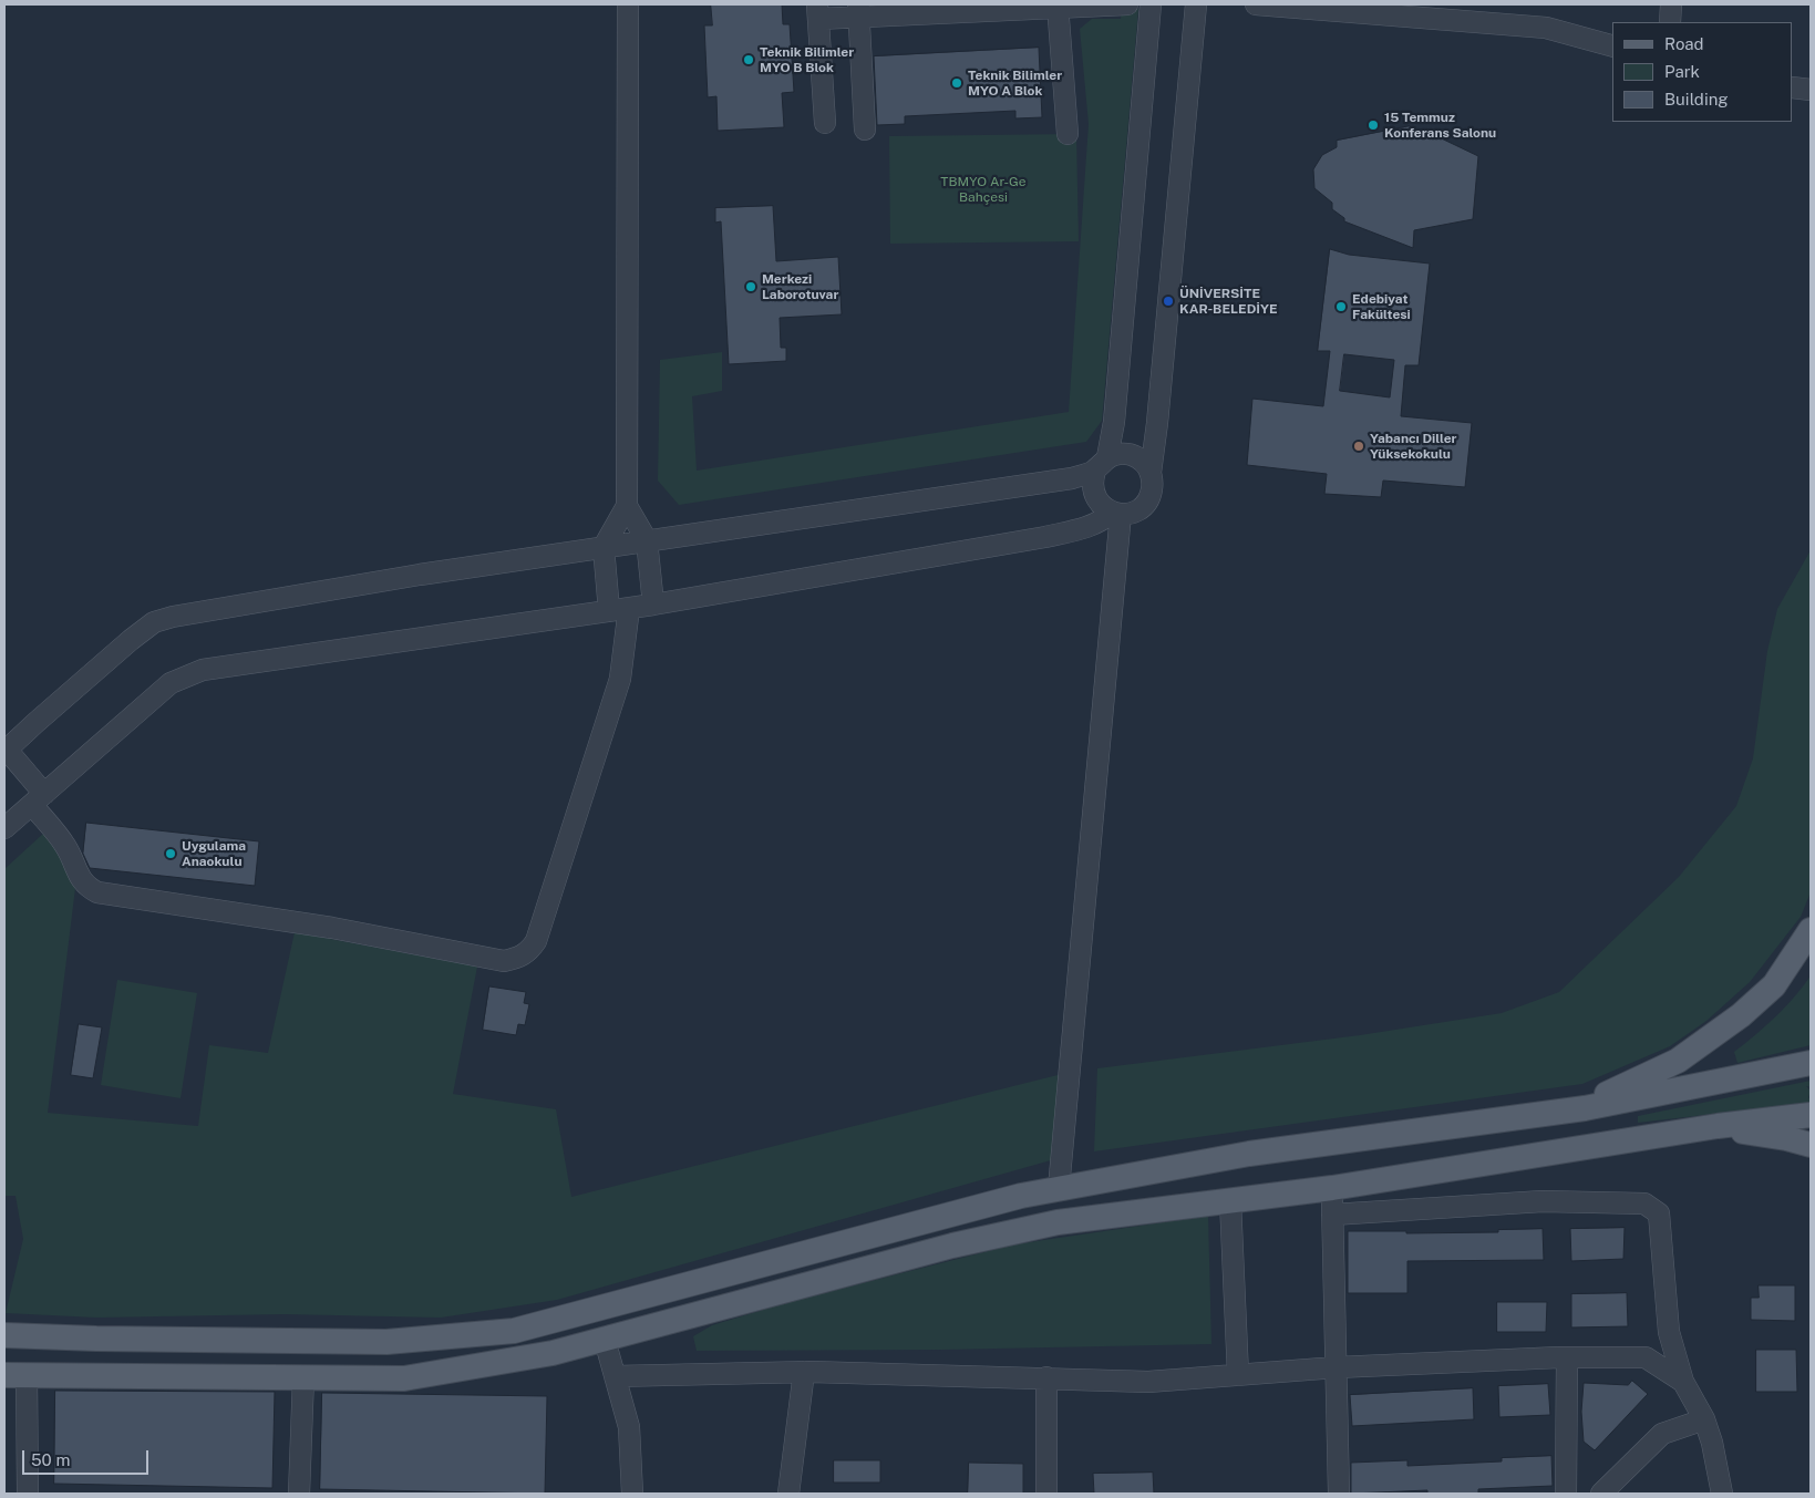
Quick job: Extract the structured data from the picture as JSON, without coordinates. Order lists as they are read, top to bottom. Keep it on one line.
{"parks":["TBMYO Ar-Ge Bahçesi"],"places":["Teknik Bilimler MYO B Blok","Teknik Bilimler MYO A Blok","15 Temmuz Konferans Salonu","Merkezi Laborotuvar","ÜNİVERSİTE KAR-BELEDİYE","Edebiyat Fakültesi","Yabancı Diller Yüksekokulu","Uygulama Anaokulu"],"legend":["Road","Park","Building"],"scale_bar":"50 m"}
